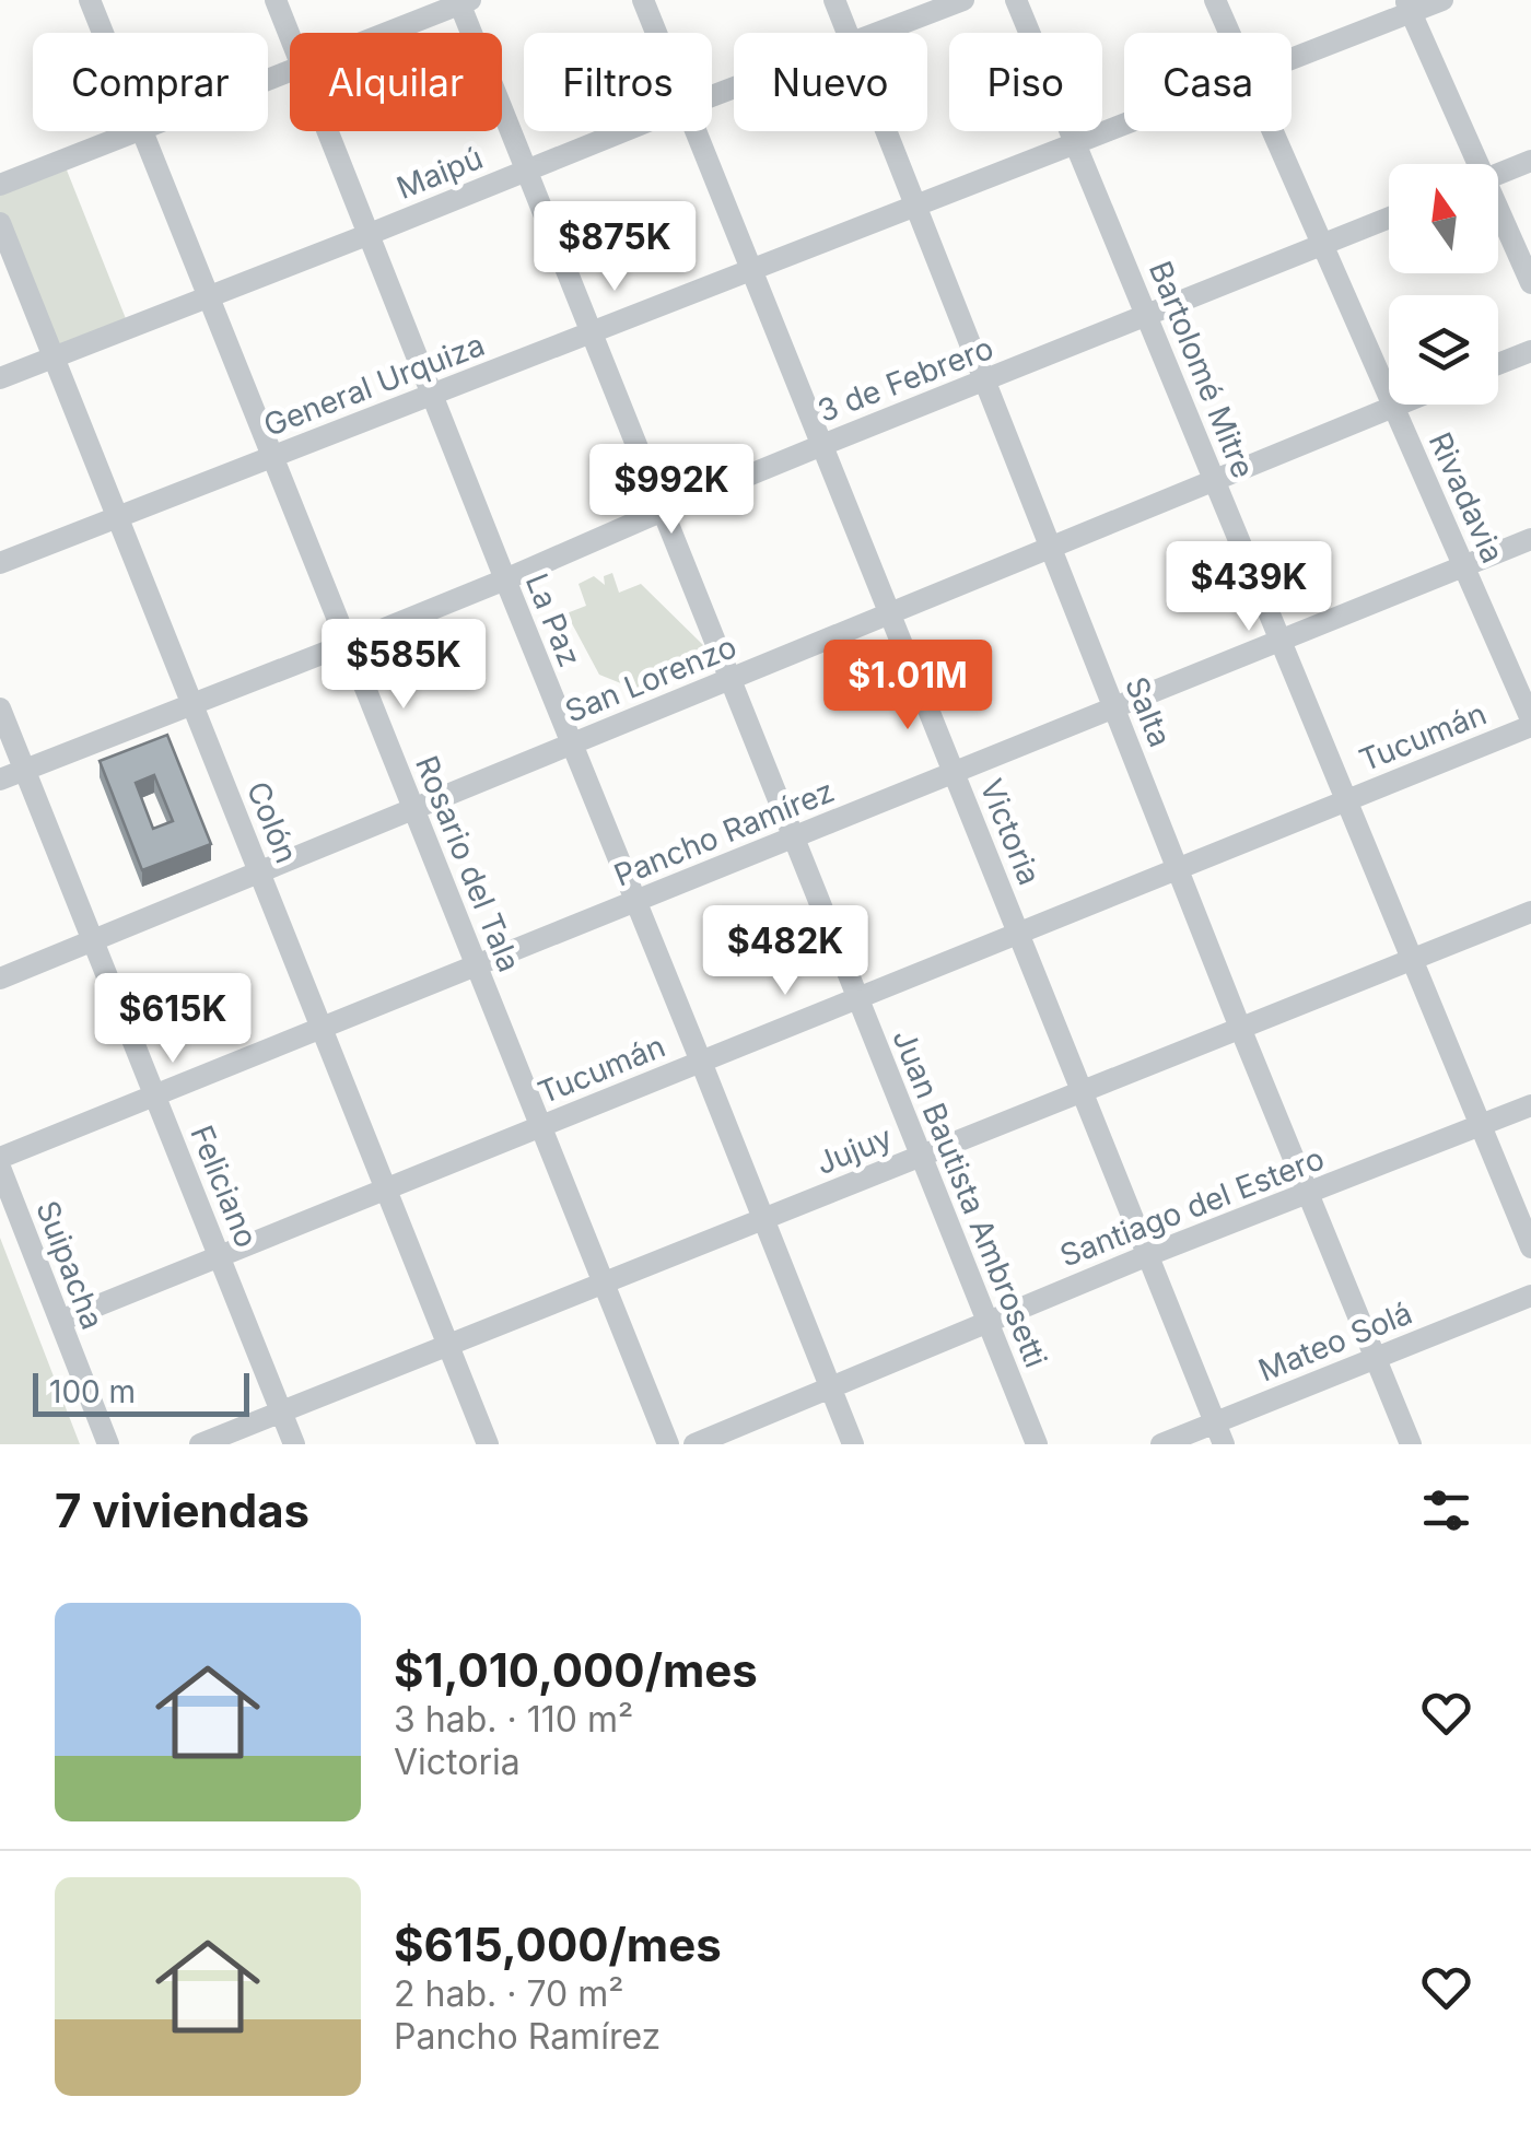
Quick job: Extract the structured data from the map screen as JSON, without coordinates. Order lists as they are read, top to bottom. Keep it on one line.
{"streets":{"street":["Maipú","Bartolomé Mitre","3 de Febrero","General Urquiza","Rivadavia","La Paz","San Lorenzo","Salta","Tucumán","Colón","Victoria","Pancho Ramírez","Rosario del Tala","Jujuy","Feliciano","Juan Bautista Ambrosetti","Santiago del Estero","Suipacha","Mateo Solá"]},"crossings":[["Maipú","La Paz"],["Maipú","Colón"],["Maipú","Rosario del Tala"],["Maipú","Juan Bautista Ambrosetti"],["Bartolomé Mitre","3 de Febrero"],["Bartolomé Mitre","General Urquiza"],["Bartolomé Mitre","San Lorenzo"],["Bartolomé Mitre","Tucumán"],["Bartolomé Mitre","Pancho Ramírez"],["Bartolomé Mitre","Jujuy"],["Bartolomé Mitre","Santiago del Estero"],["3 de Febrero","Rivadavia"],["3 de Febrero","La Paz"],["3 de Febrero","Salta"],["3 de Febrero","Colón"],["3 de Febrero","Victoria"],["3 de Febrero","Rosario del Tala"],["3 de Febrero","Feliciano"],["3 de Febrero","Juan Bautista Ambrosetti"],["General Urquiza","La Paz"],["General Urquiza","Salta"],["General Urquiza","Colón"],["General Urquiza","Victoria"],["General Urquiza","Rosario del Tala"],["General Urquiza","Juan Bautista Ambrosetti"],["Rivadavia","San Lorenzo"],["Rivadavia","Tucumán"],["Rivadavia","Pancho Ramírez"],["La Paz","San Lorenzo"],["La Paz","Tucumán"],["La Paz","Pancho Ramírez"],["La Paz","Jujuy"],["La Paz","Santiago del Estero"],["San Lorenzo","Salta"],["San Lorenzo","Colón"],["San Lorenzo","Victoria"],["San Lorenzo","Rosario del Tala"],["San Lorenzo","Feliciano"],["San Lorenzo","Juan Bautista Ambrosetti"],["Salta","Tucumán"],["Salta","Pancho Ramírez"],["Salta","Jujuy"],["Salta","Santiago del Estero"],["Salta","Mateo Solá"],["Tucumán","Colón"],["Tucumán","Victoria"],["Tucumán","Rosario del Tala"],["Tucumán","Feliciano"],["Tucumán","Juan Bautista Ambrosetti"],["Tucumán","Suipacha"],["Colón","Pancho Ramírez"],["Colón","Jujuy"],["Victoria","Pancho Ramírez"],["Victoria","Jujuy"],["Victoria","Santiago del Estero"],["Victoria","Mateo Solá"],["Pancho Ramírez","Rosario del Tala"],["Pancho Ramírez","Feliciano"],["Pancho Ramírez","Juan Bautista Ambrosetti"],["Rosario del Tala","Jujuy"],["Jujuy","Feliciano"],["Jujuy","Juan Bautista Ambrosetti"],["Juan Bautista Ambrosetti","Santiago del Estero"]],"scale_bar":"100 m","north":"top","page":{"chip":["Comprar","Alquilar","Filtros","Nuevo","Piso","Casa"],"price":["$875K","$992K","$439K","$585K","$1.01M","$482K","$615K"],"scale":"100 m","heading":"7 viviendas","list":[{"name":"$1,010,000/mes","note":"3 hab. · 110 m² · Victoria"},{"name":"$615,000/mes","note":"2 hab. · 70 m² · Pancho Ramírez"}]}}
